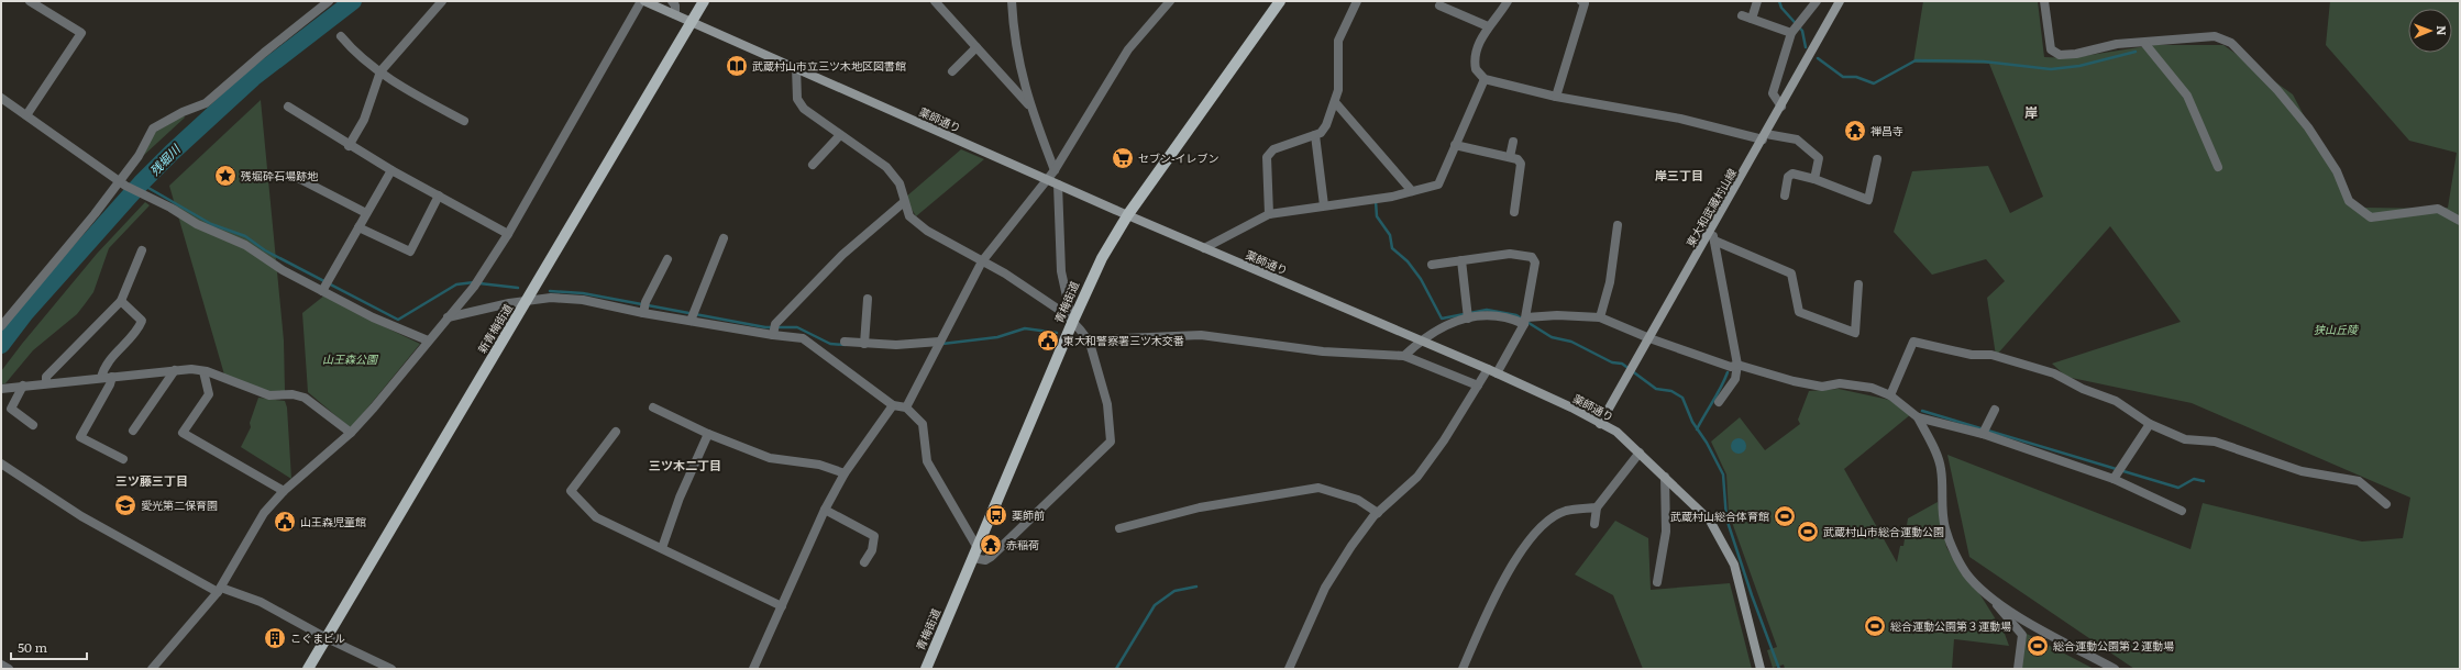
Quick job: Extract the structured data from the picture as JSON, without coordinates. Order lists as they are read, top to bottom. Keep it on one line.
{"streets":{"main road":["青梅街道","新青梅街道"],"street":["薬師通り","東大和武蔵村山線"]},"crossings":[["薬師通り","東大和武蔵村山線"],["薬師通り","青梅街道"],["薬師通り","新青梅街道"]],"districts":["岸","岸三丁目","三ツ木二丁目","三ツ藤三丁目"],"water":["残堀川"],"parks":["狭山丘陵","山王森公園"],"places":{"library":["武蔵村山市立三ツ木地区図書館"],"temple":["禅昌寺","赤稲荷"],"supermarket":["セブン-イレブン"],"place":["残堀砕石場跡地"],"public building":["東大和警察署三ツ木交番","山王森児童館"],"school or university":["愛光第二保育園"],"bus stop":["薬師前"],"sports":["武蔵村山総合体育館","武蔵村山市総合運動公園","総合運動公園第３運動場","総合運動公園第２運動場"],"building":["こぐまビル"]},"scale_bar":"50 m","north":"right"}
